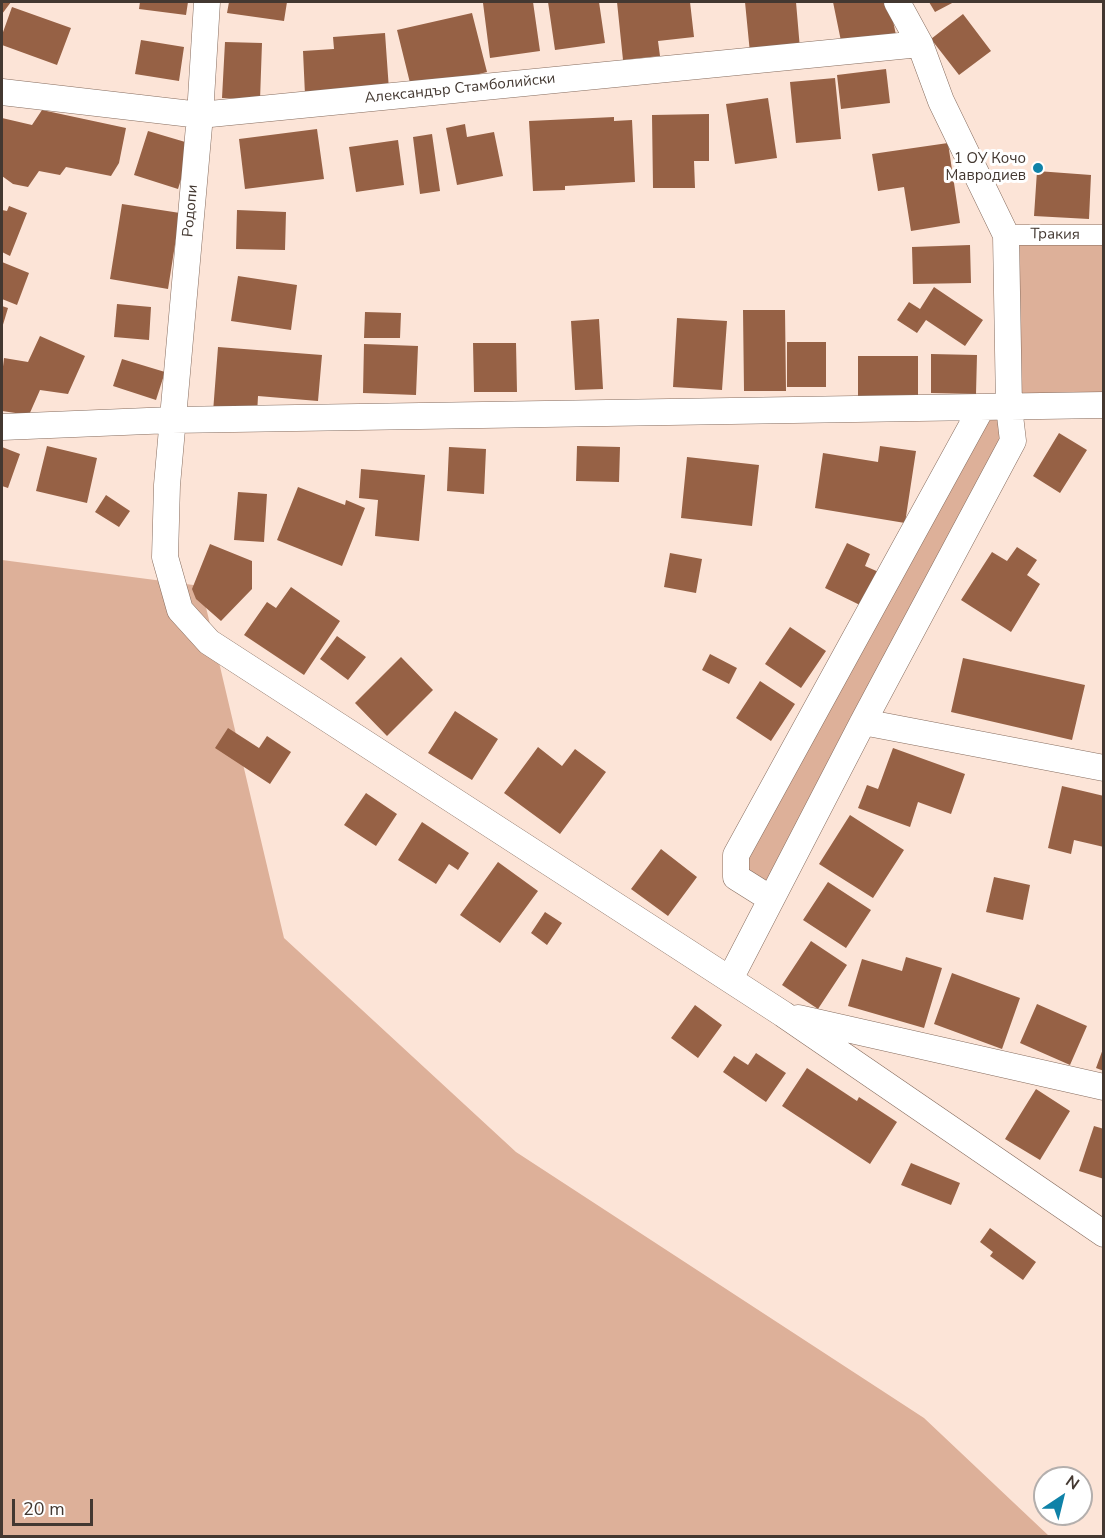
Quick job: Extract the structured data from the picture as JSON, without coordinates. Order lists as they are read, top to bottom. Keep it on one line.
{"streets":{"street":["Александър Стамболийски","Родопи","Тракия"]},"crossings":[["Александър Стамболийски","Родопи"]],"places":["1 ОУ Кочо Мавродиев"],"scale_bar":"20 m","north":"top right"}
